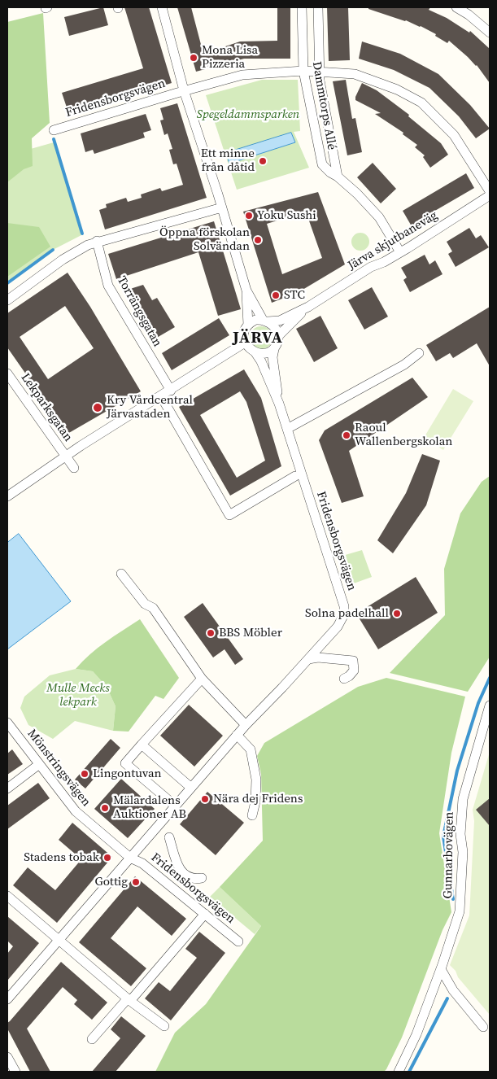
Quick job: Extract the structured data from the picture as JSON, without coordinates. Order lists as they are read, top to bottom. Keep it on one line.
{"streets":{"street":["Fridensborgsvägen","Dammtorps Allé","Järva skjutbaneväg","Torrängsgatan","Lekparksgatan","Mönstringsvägen","Gunnarbovägen"]},"crossings":[["Fridensborgsvägen","Mönstringsvägen"],["Dammtorps Allé","Järva skjutbaneväg"]],"districts":["JÄRVA"],"parks":["Spegeldammsparken","Mulle Mecks lekpark"],"places":["Mona Lisa Pizzeria","Ett minne från dåtid","Yoku Sushi","Öppna förskolan Solvändan","STC","Kry Vårdcentral Järvastaden","Raoul Wallenbergskolan","Solna padelhall","BBS Möbler","Lingontuvan","Nära dej Fridens","Mälardalens Auktioner AB","Stadens tobak","Gottig"]}
